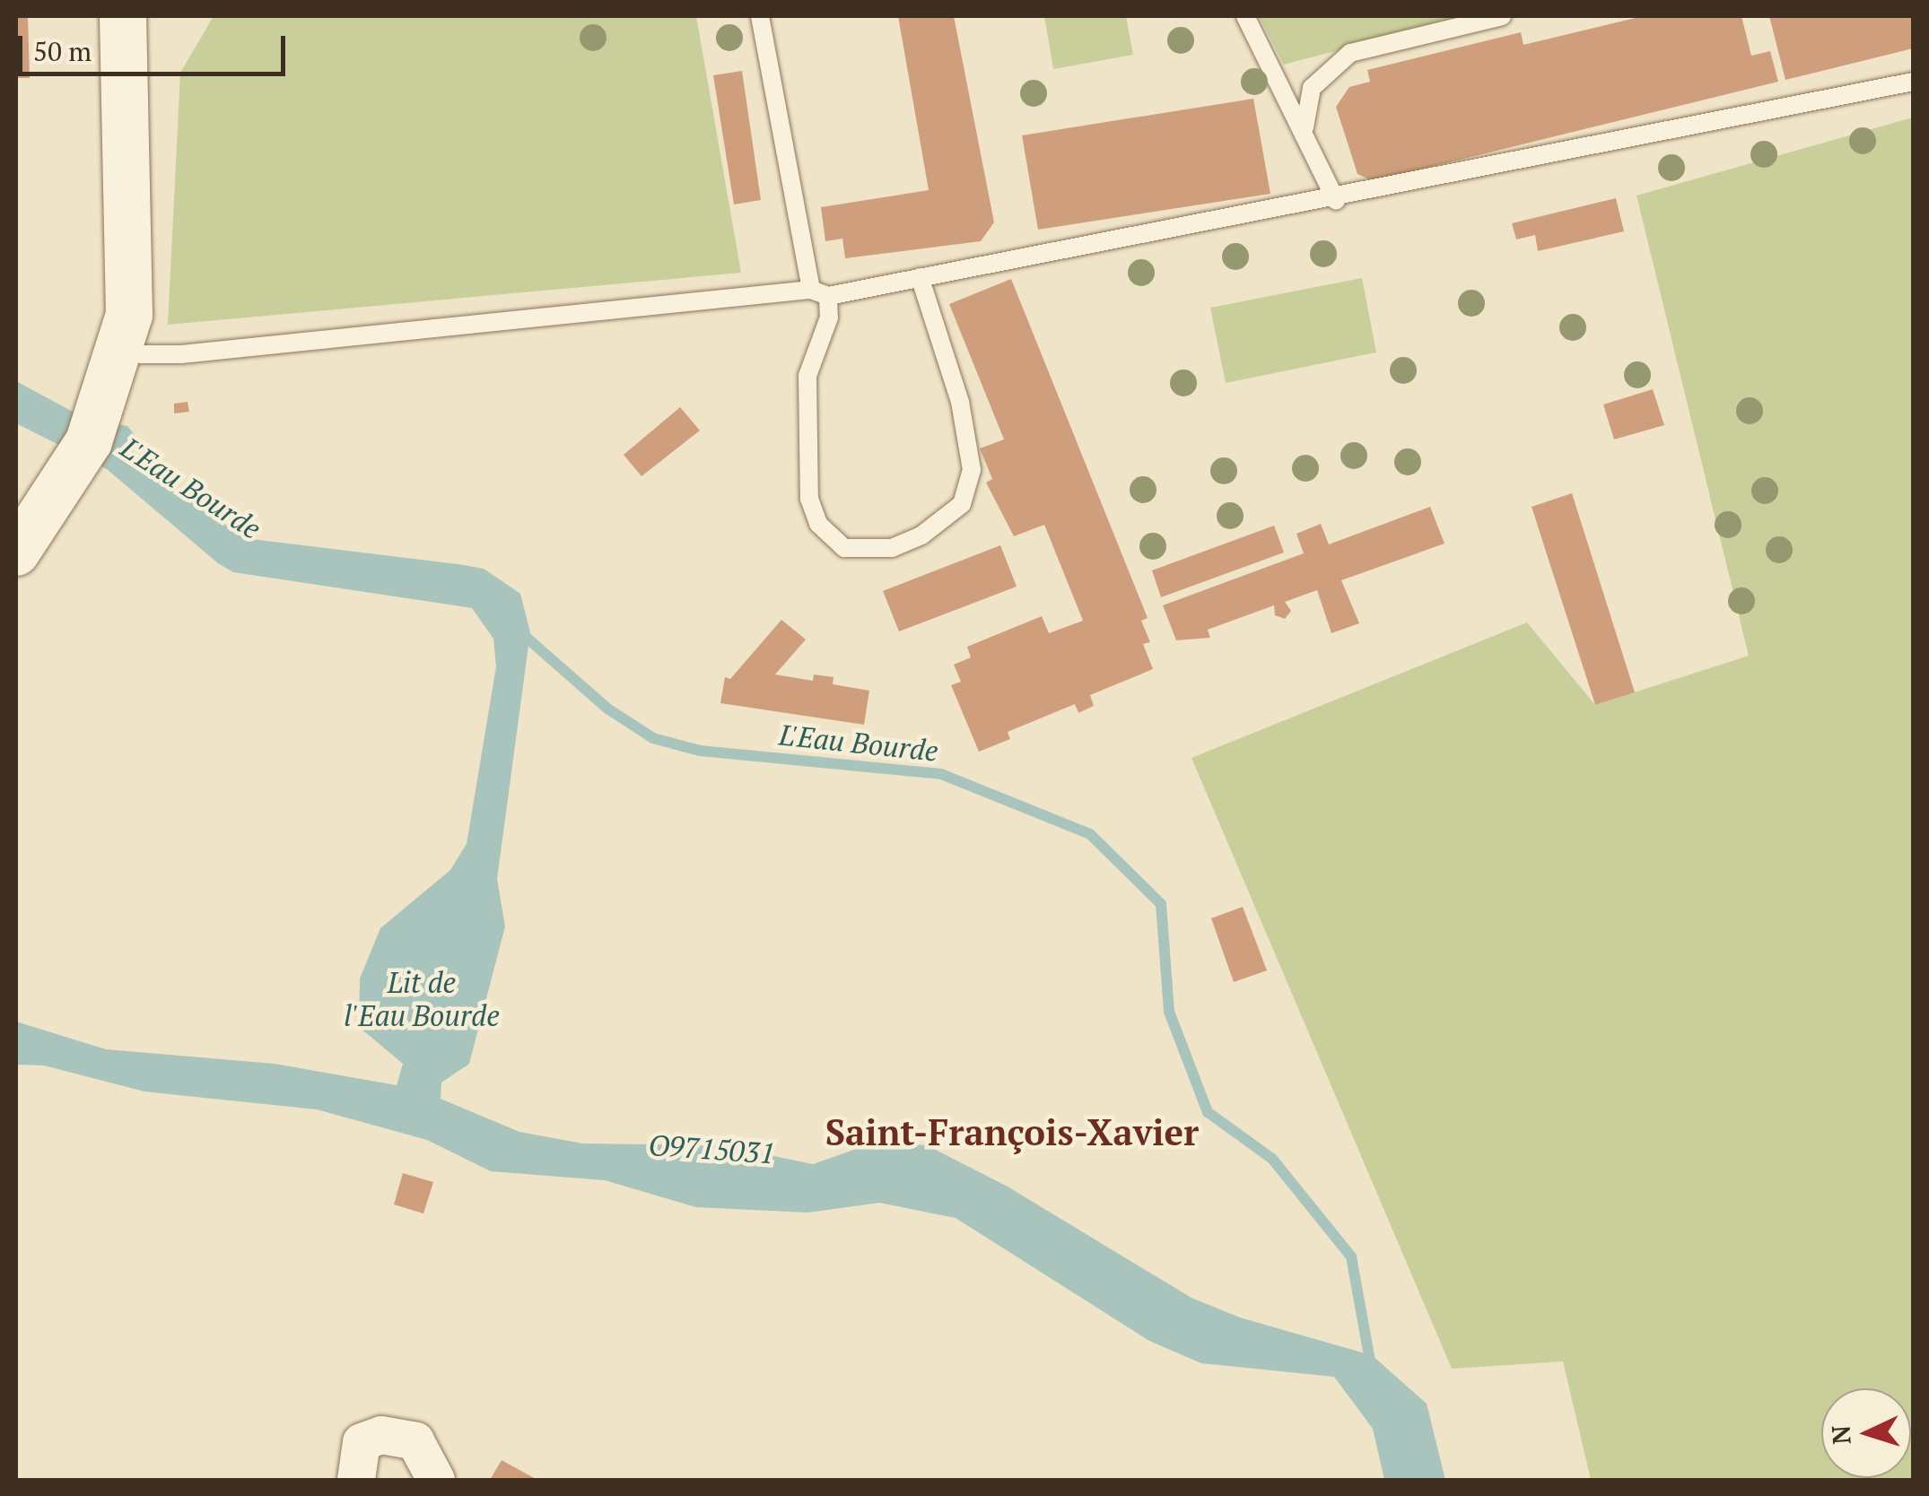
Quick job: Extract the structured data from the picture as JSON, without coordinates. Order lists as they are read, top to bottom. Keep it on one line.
{"districts":["Saint-François-Xavier"],"water":["L'Eau Bourde","Lit de l'Eau Bourde","O9715031"],"scale_bar":"50 m","north":"left"}
